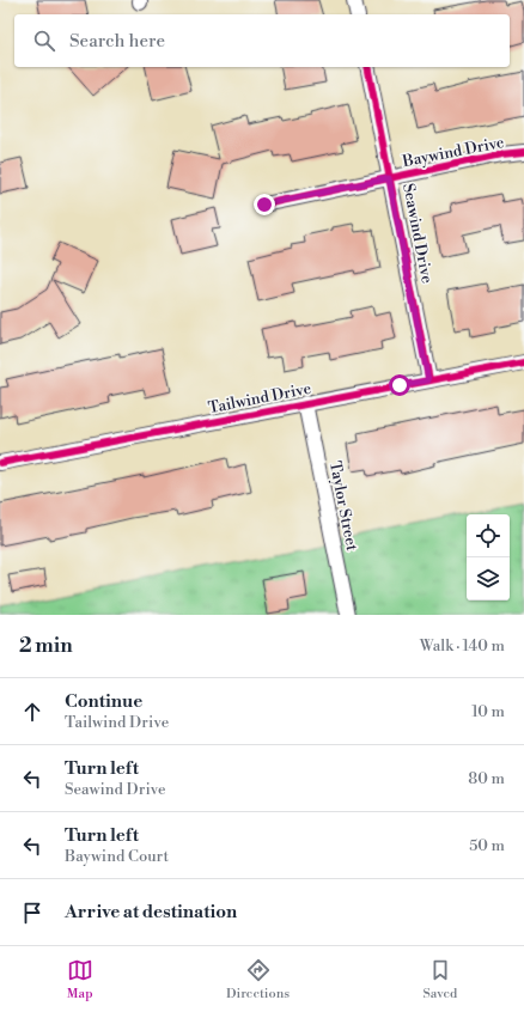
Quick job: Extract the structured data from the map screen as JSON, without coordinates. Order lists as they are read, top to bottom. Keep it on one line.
{"streets":{"street":["Baywind Drive","Seawind Drive","Tailwind Drive","Taylor Street"]},"crossings":[["Baywind Drive","Seawind Drive"],["Seawind Drive","Tailwind Drive"],["Tailwind Drive","Taylor Street"]],"page":{"search":"Search here","heading":["2 min","Walk · 140 m"],"list":[["Continue","Tailwind Drive","10 m"],["Turn left","Seawind Drive","80 m"],["Turn left","Baywind Court","50 m"],"Arrive at destination"],"nav":["Map","Directions","Saved"]}}
